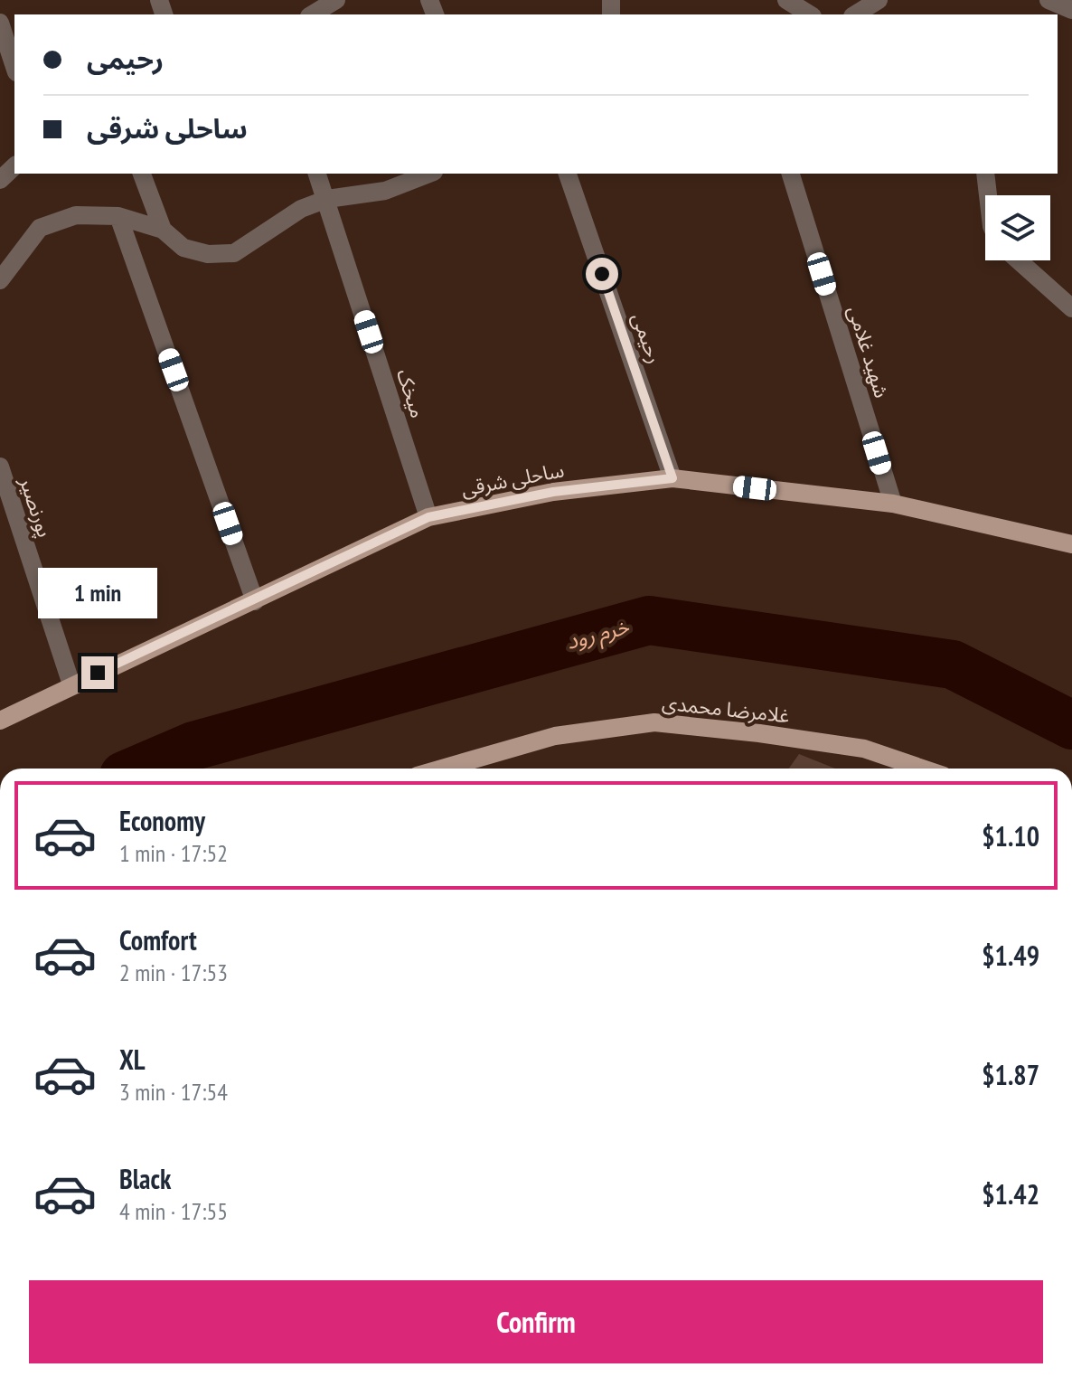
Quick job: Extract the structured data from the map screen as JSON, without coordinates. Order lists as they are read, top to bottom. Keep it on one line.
{"streets":{"main road":["ساحلی شرقی","غلامرضا محمدی"],"street":["رحیمی","شهید غلامی","میخک","پورنصیر"]},"crossings":[["رحیمی","ساحلی شرقی"],["شهید غلامی","ساحلی شرقی"],["میخک","ساحلی شرقی"],["ساحلی شرقی","پورنصیر"]],"water":["خرم رود"],"page":{"banner":["رحیمی","ساحلی شرقی"],"bubble":"1 min","list":[{"name":"Economy","note":"1 min · 17:52","value":"$1.10"},{"name":"Comfort","note":"2 min · 17:53","value":"$1.49"},{"name":"XL","note":"3 min · 17:54","value":"$1.87"},{"name":"Black","note":"4 min · 17:55","value":"$1.42"}],"buttons":"Confirm"}}
